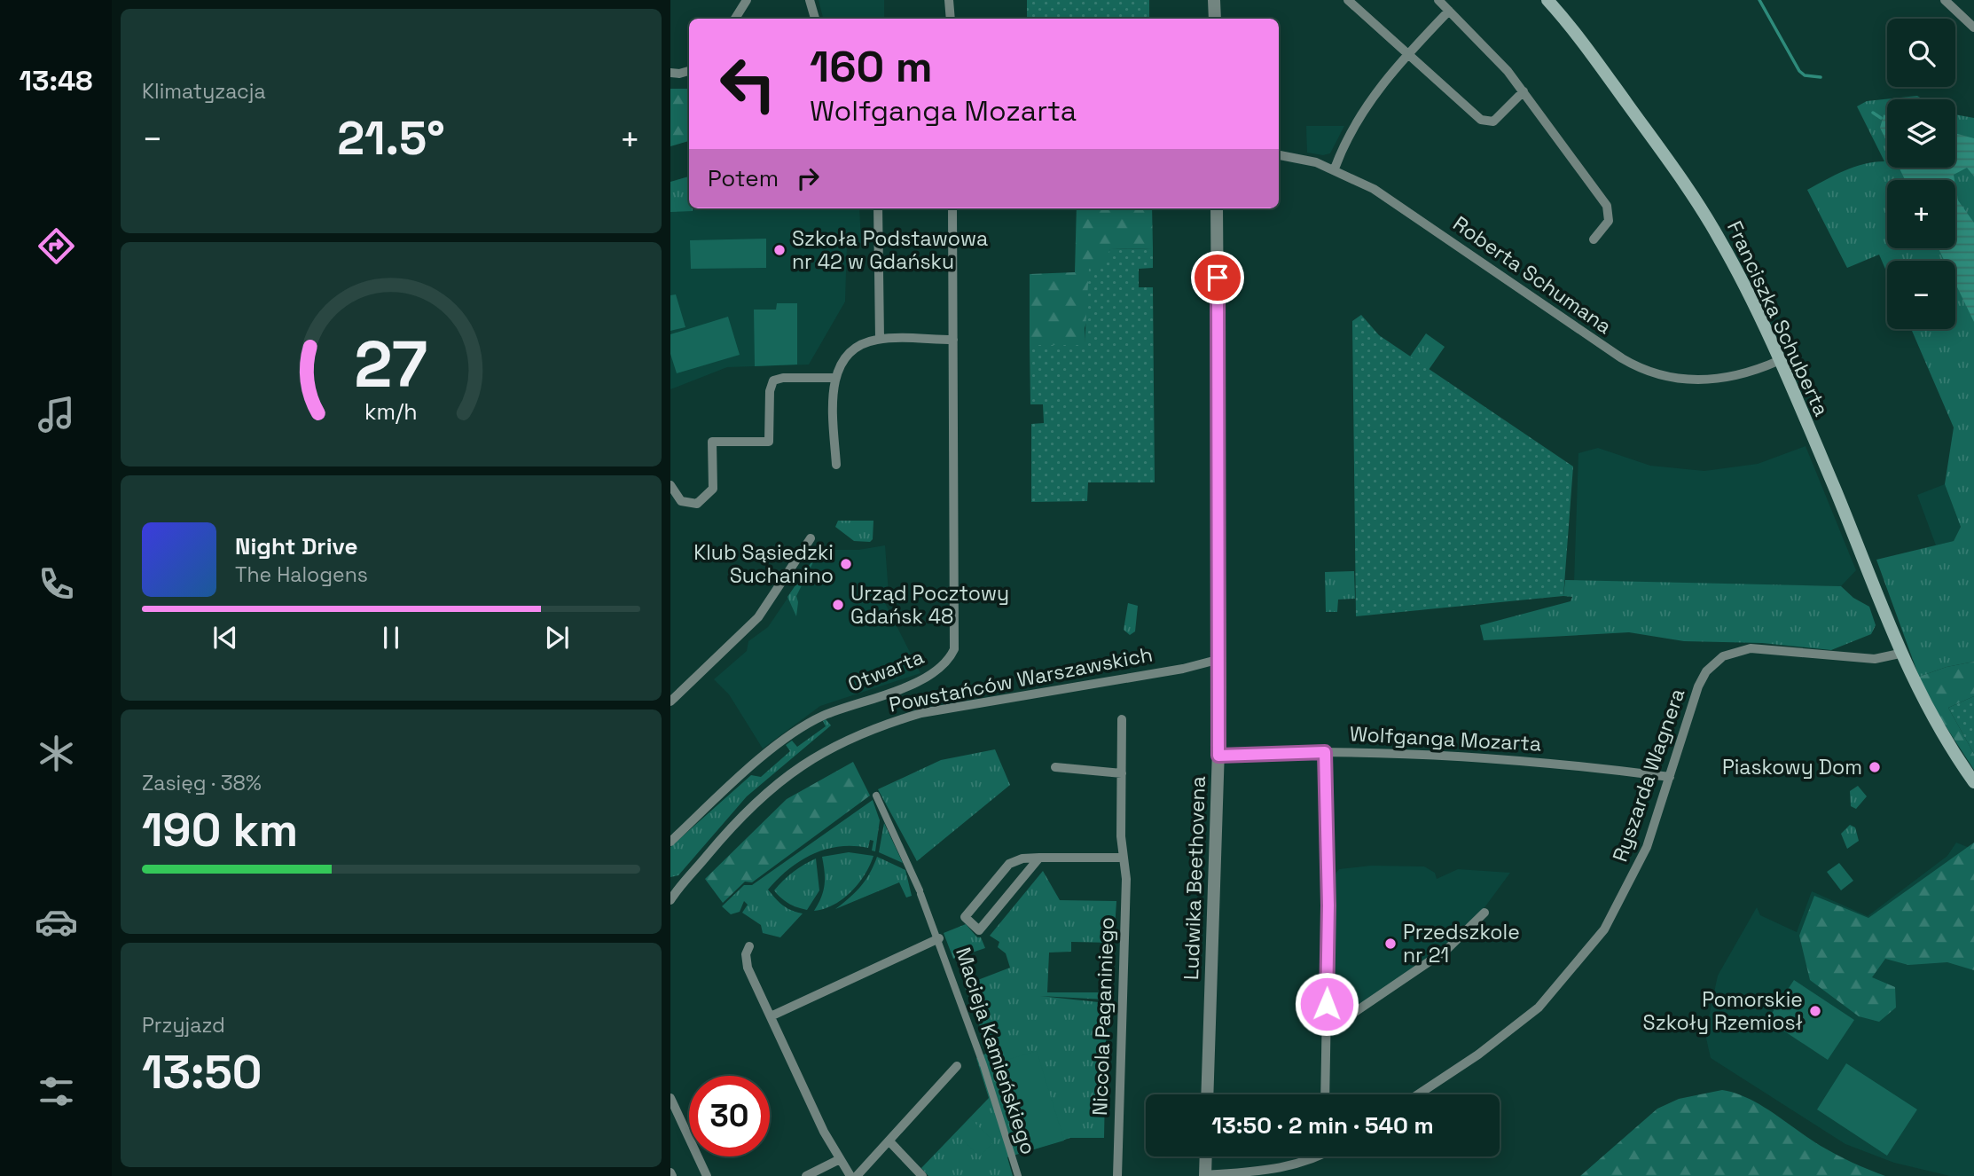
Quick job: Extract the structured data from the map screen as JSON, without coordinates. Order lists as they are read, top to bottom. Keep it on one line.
{"streets":{"main road":["Franciszka Schuberta"],"street":["Roberta Schumana","Otwarta","Powstańców Warszawskich","Wolfganga Mozarta","Ryszarda Wagnera","Ludwika Beethovena","Niccola Paganiniego","Macieja Kamieńskiego"]},"crossings":[["Roberta Schumana","Franciszka Schuberta"],["Franciszka Schuberta","Ryszarda Wagnera"],["Powstańców Warszawskich","Ludwika Beethovena"],["Wolfganga Mozarta","Ryszarda Wagnera"],["Wolfganga Mozarta","Ludwika Beethovena"]],"places":["Szkoła Podstawowa nr 42 w Gdańsku","Klub Sąsiedzki Suchanino","Urząd Pocztowy Gdańsk 48","Piaskowy Dom","Przedszkole nr 21","Pomorskie Szkoły Rzemiosł"],"page":{"tabs":"13:48","tile":["Klimatyzacja",["Zasięg · 38%","190 km"],["Przyjazd","13:50"]],"map_buttons":["+","−"],"turn":["160 m","Wolfganga Mozarta"],"heat":["−","21.5°","+"],"then":"Potem","song":["Night Drive","The Halogens"],"limit":"30","trip":"13:50 · 2 min · 540 m","gauge":["27","km/h"]}}
